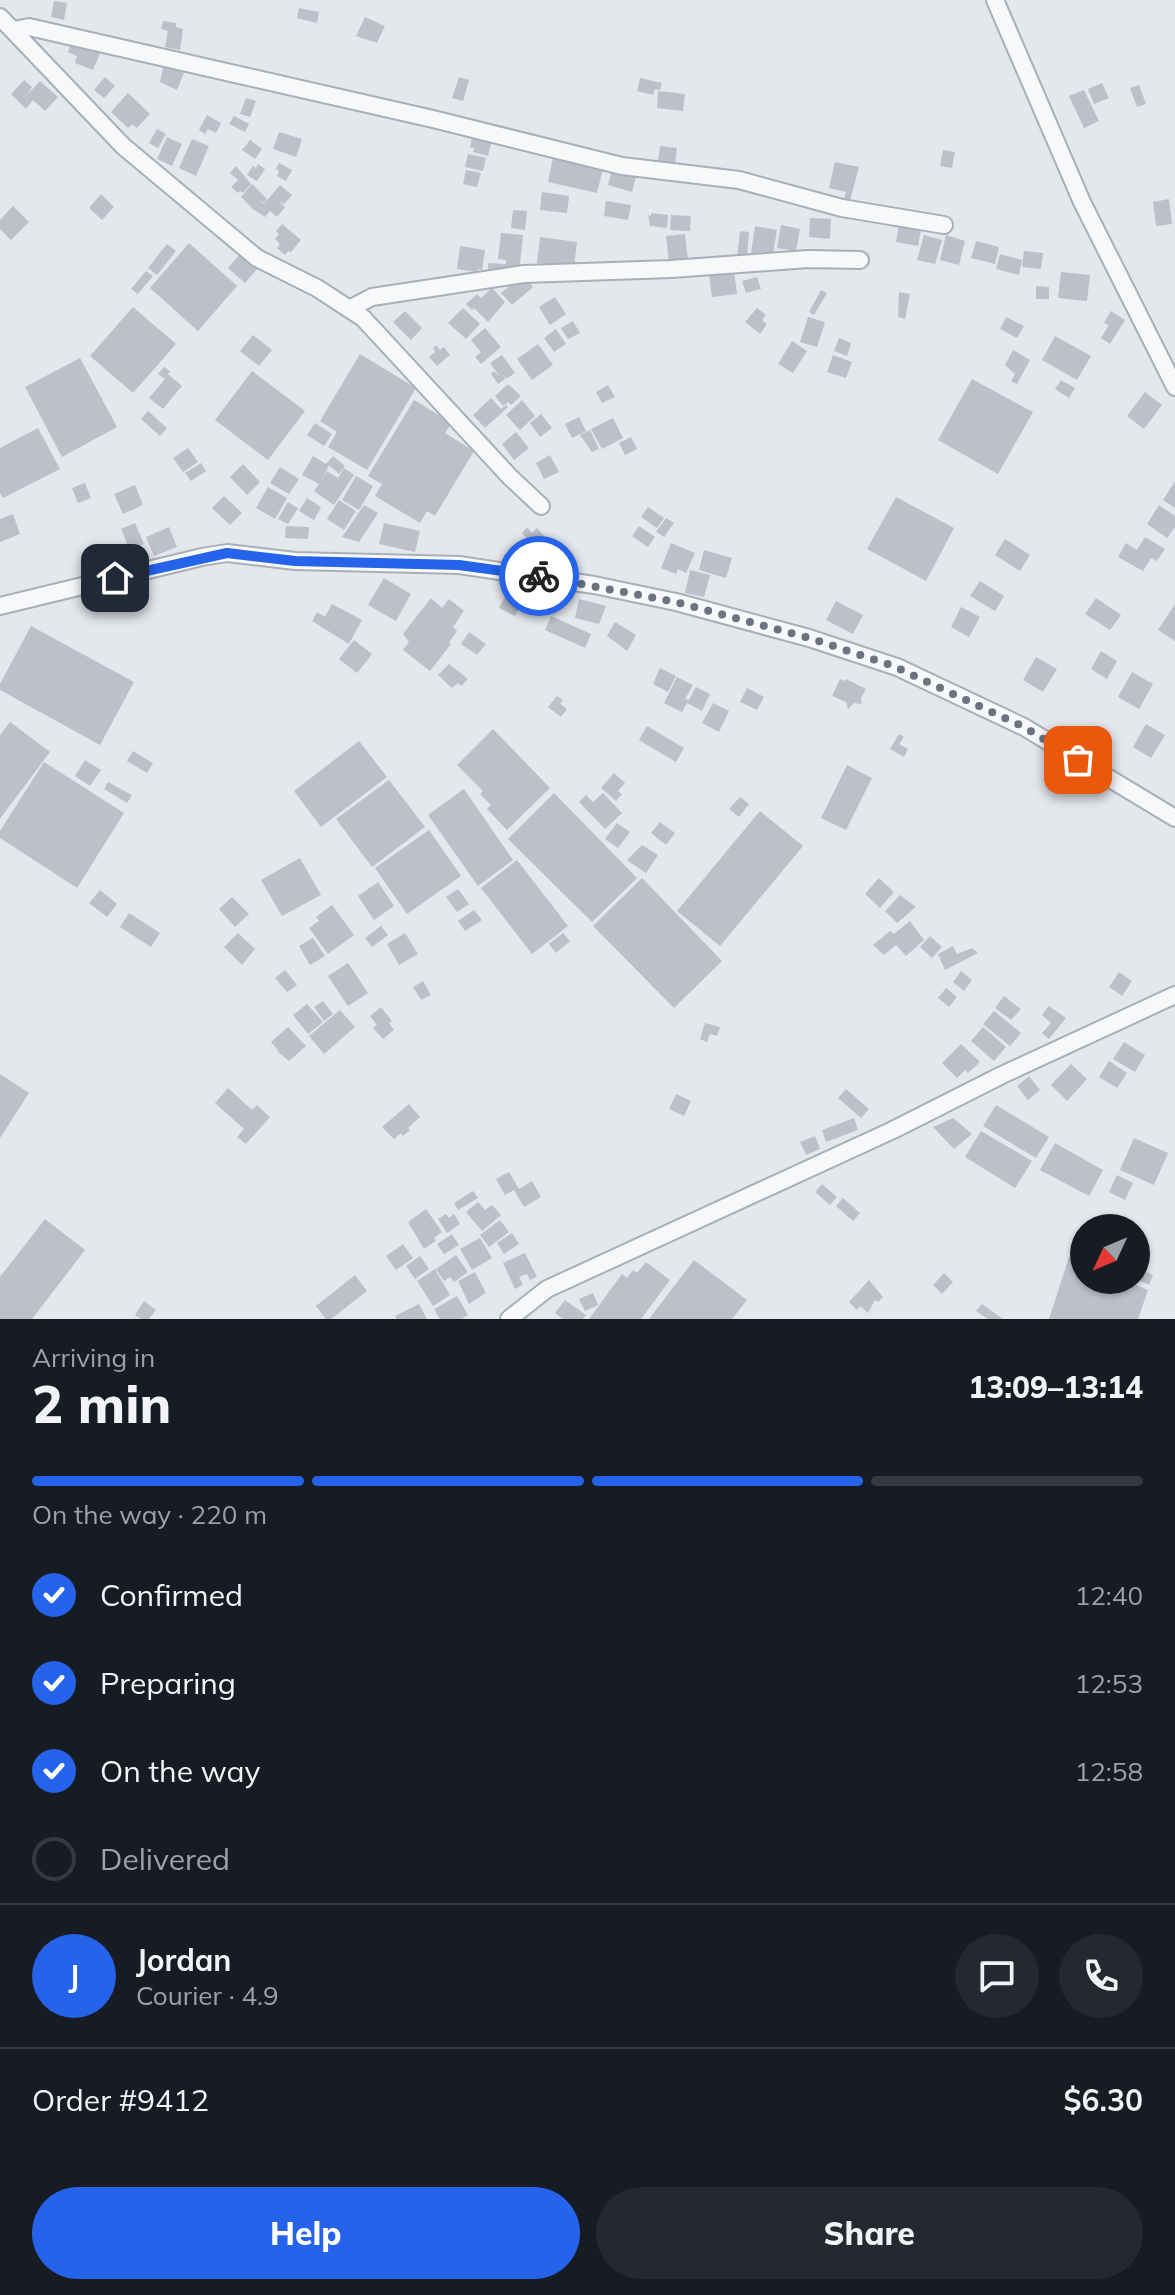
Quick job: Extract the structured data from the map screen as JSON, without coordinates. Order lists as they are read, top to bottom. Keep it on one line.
{"north":"bottom left","page":{"heading":["2 min","Arriving in","13:09–13:14"],"panel":["Jordan","Courier · 4.9","Order #9412","$6.30"],"bar":"On the way · 220 m","list":[["Confirmed","12:40"],["Preparing","12:53"],["On the way","12:58"],"Delivered"],"round":"J","buttons":["Help","Share"]}}
